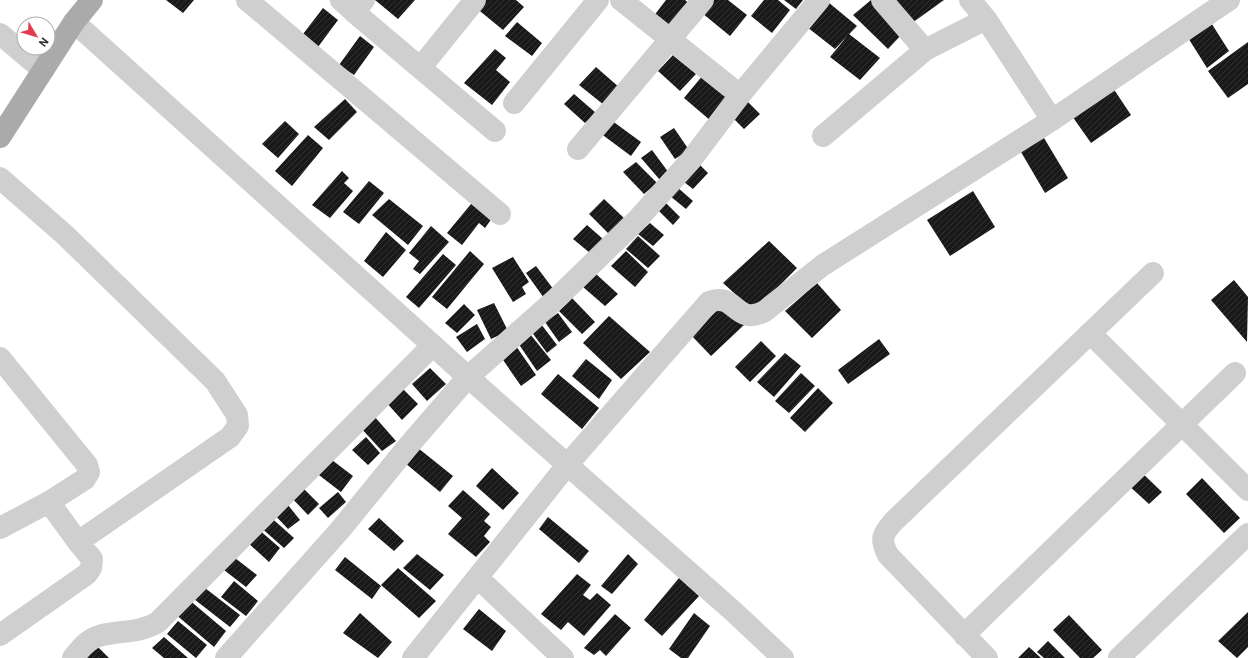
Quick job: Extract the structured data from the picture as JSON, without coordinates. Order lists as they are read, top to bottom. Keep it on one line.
{"north":"bottom right"}
